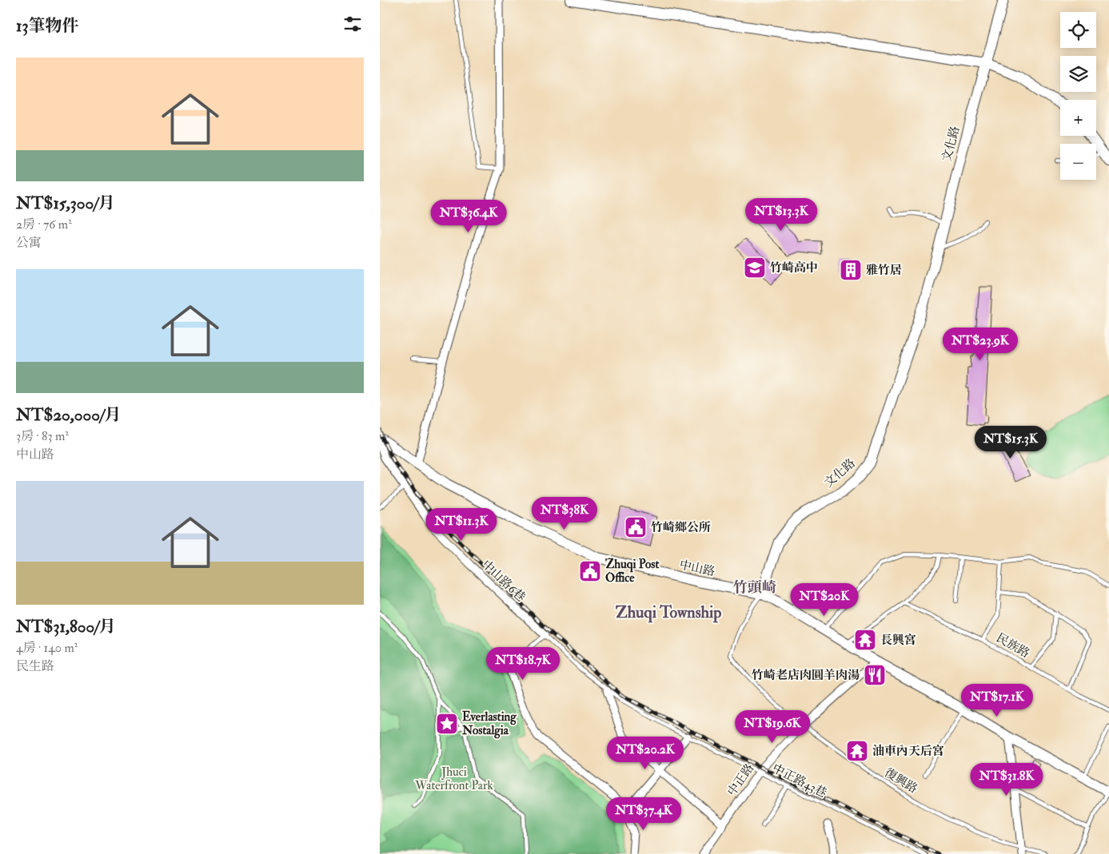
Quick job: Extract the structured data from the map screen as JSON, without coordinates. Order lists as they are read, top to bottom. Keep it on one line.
{"streets":{"street":["文化路","中山路","中山路6巷","中正路"],"lane":["民族路","中正路43巷","復興路"]},"crossings":[["文化路","中山路"],["文化路","復興路"],["中山路","中正路"],["中山路","復興路"],["中山路6巷","中正路43巷"],["中正路","中正路43巷"],["中正路","復興路"]],"districts":["竹頭崎","Zhuqi Township"],"parks":["Jhuci Waterfront Park"],"places":{"school or university":["竹崎高中"],"building":["雅竹居"],"public building":["竹崎鄉公所","Zhuqi Post Office"],"temple":["長興宮","油車內天后宮"],"restaurant":["竹崎老店肉圓羊肉湯"],"place":["Everlasting Nostalgia"]},"page":{"heading":"13筆物件","map_buttons":["+","−"],"list":[{"name":"NT$15,300/月","note":"2房 · 76 m² · 公寓"},{"name":"NT$20,000/月","note":"3房 · 83 m² · 中山路"},{"name":"NT$31,800/月","note":"4房 · 140 m² · 民生路"}],"price":["NT$13.3K","NT$36.4K","NT$23.9K","NT$15.3K","NT$38K","NT$11.3K","NT$20K","NT$18.7K","NT$17.1K","NT$19.6K","NT$20.2K","NT$31.8K","NT$37.4K"]}}
